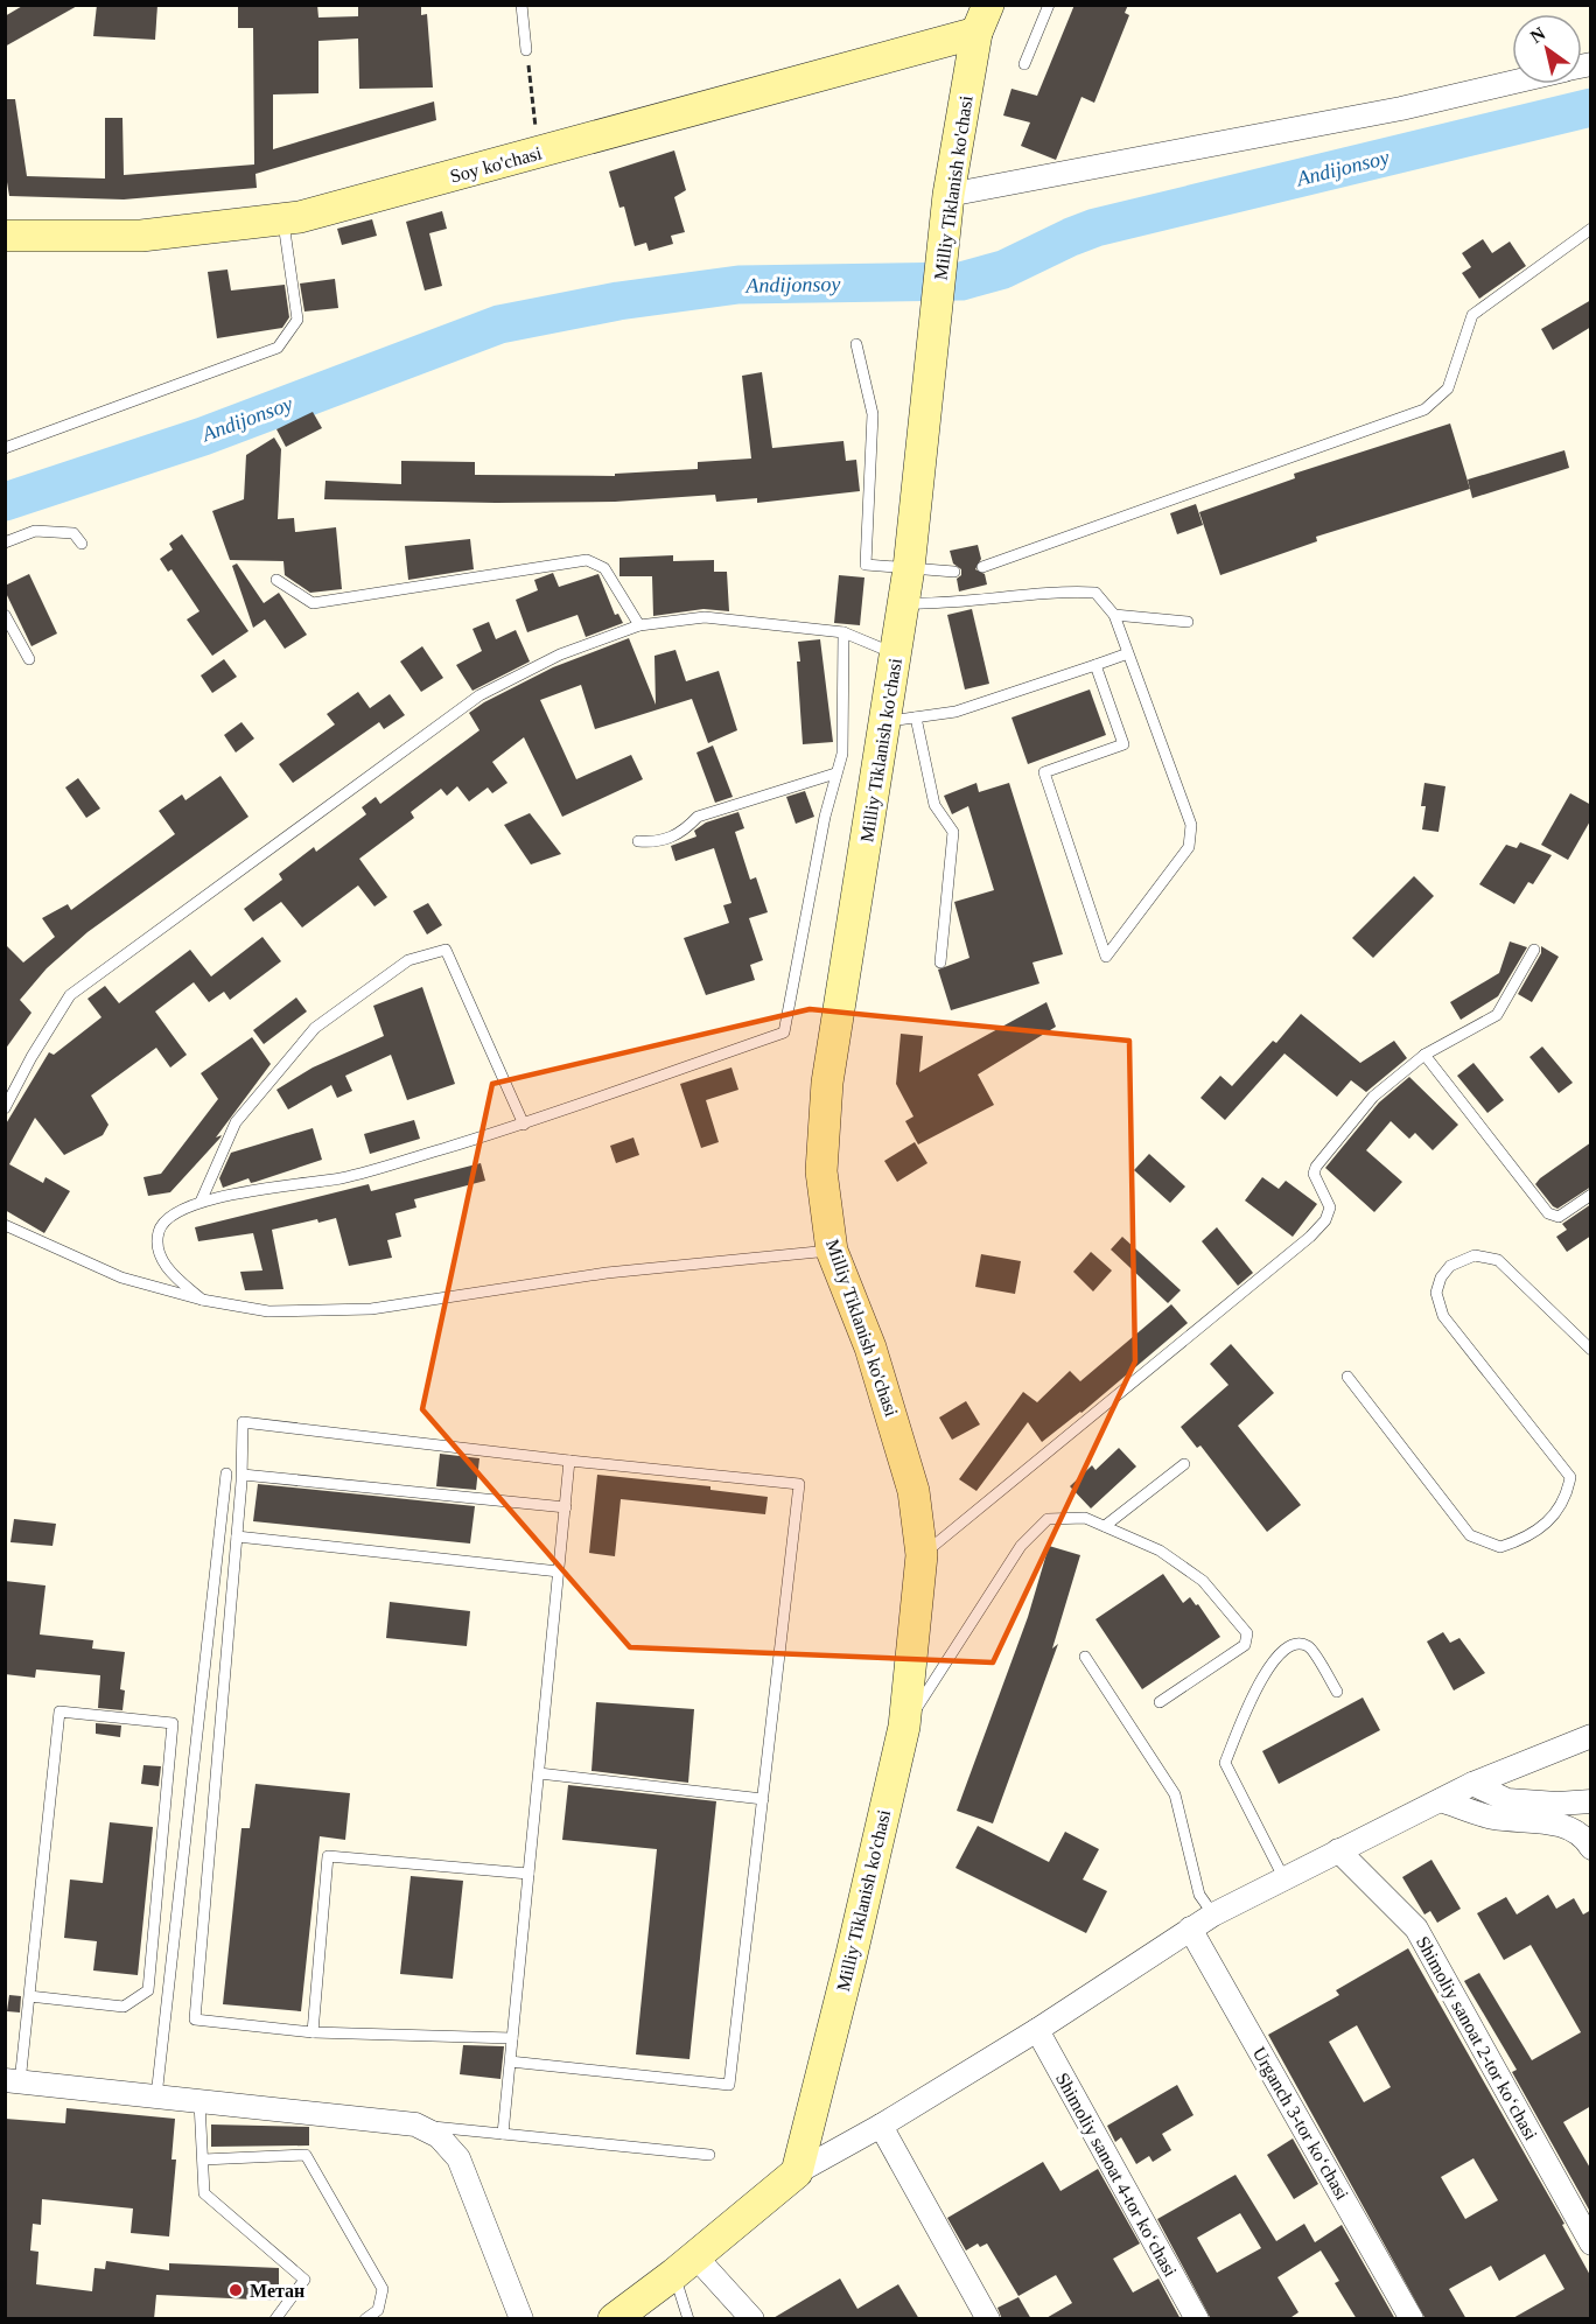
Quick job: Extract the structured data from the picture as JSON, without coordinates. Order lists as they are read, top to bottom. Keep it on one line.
{"streets":{"main road":["Soy ko'chasi","Milliy Tiklanish ko'chasi"],"street":["Shimoliy sanoat 2-tor koʻchasi","Urganch 3-tor koʻchasi","Shimoliy sanoat 4-tor koʻchasi"]},"crossings":[["Soy ko'chasi","Milliy Tiklanish ko'chasi"]],"water":["Andijonsoy"],"places":["Метан"],"north":"top left"}
